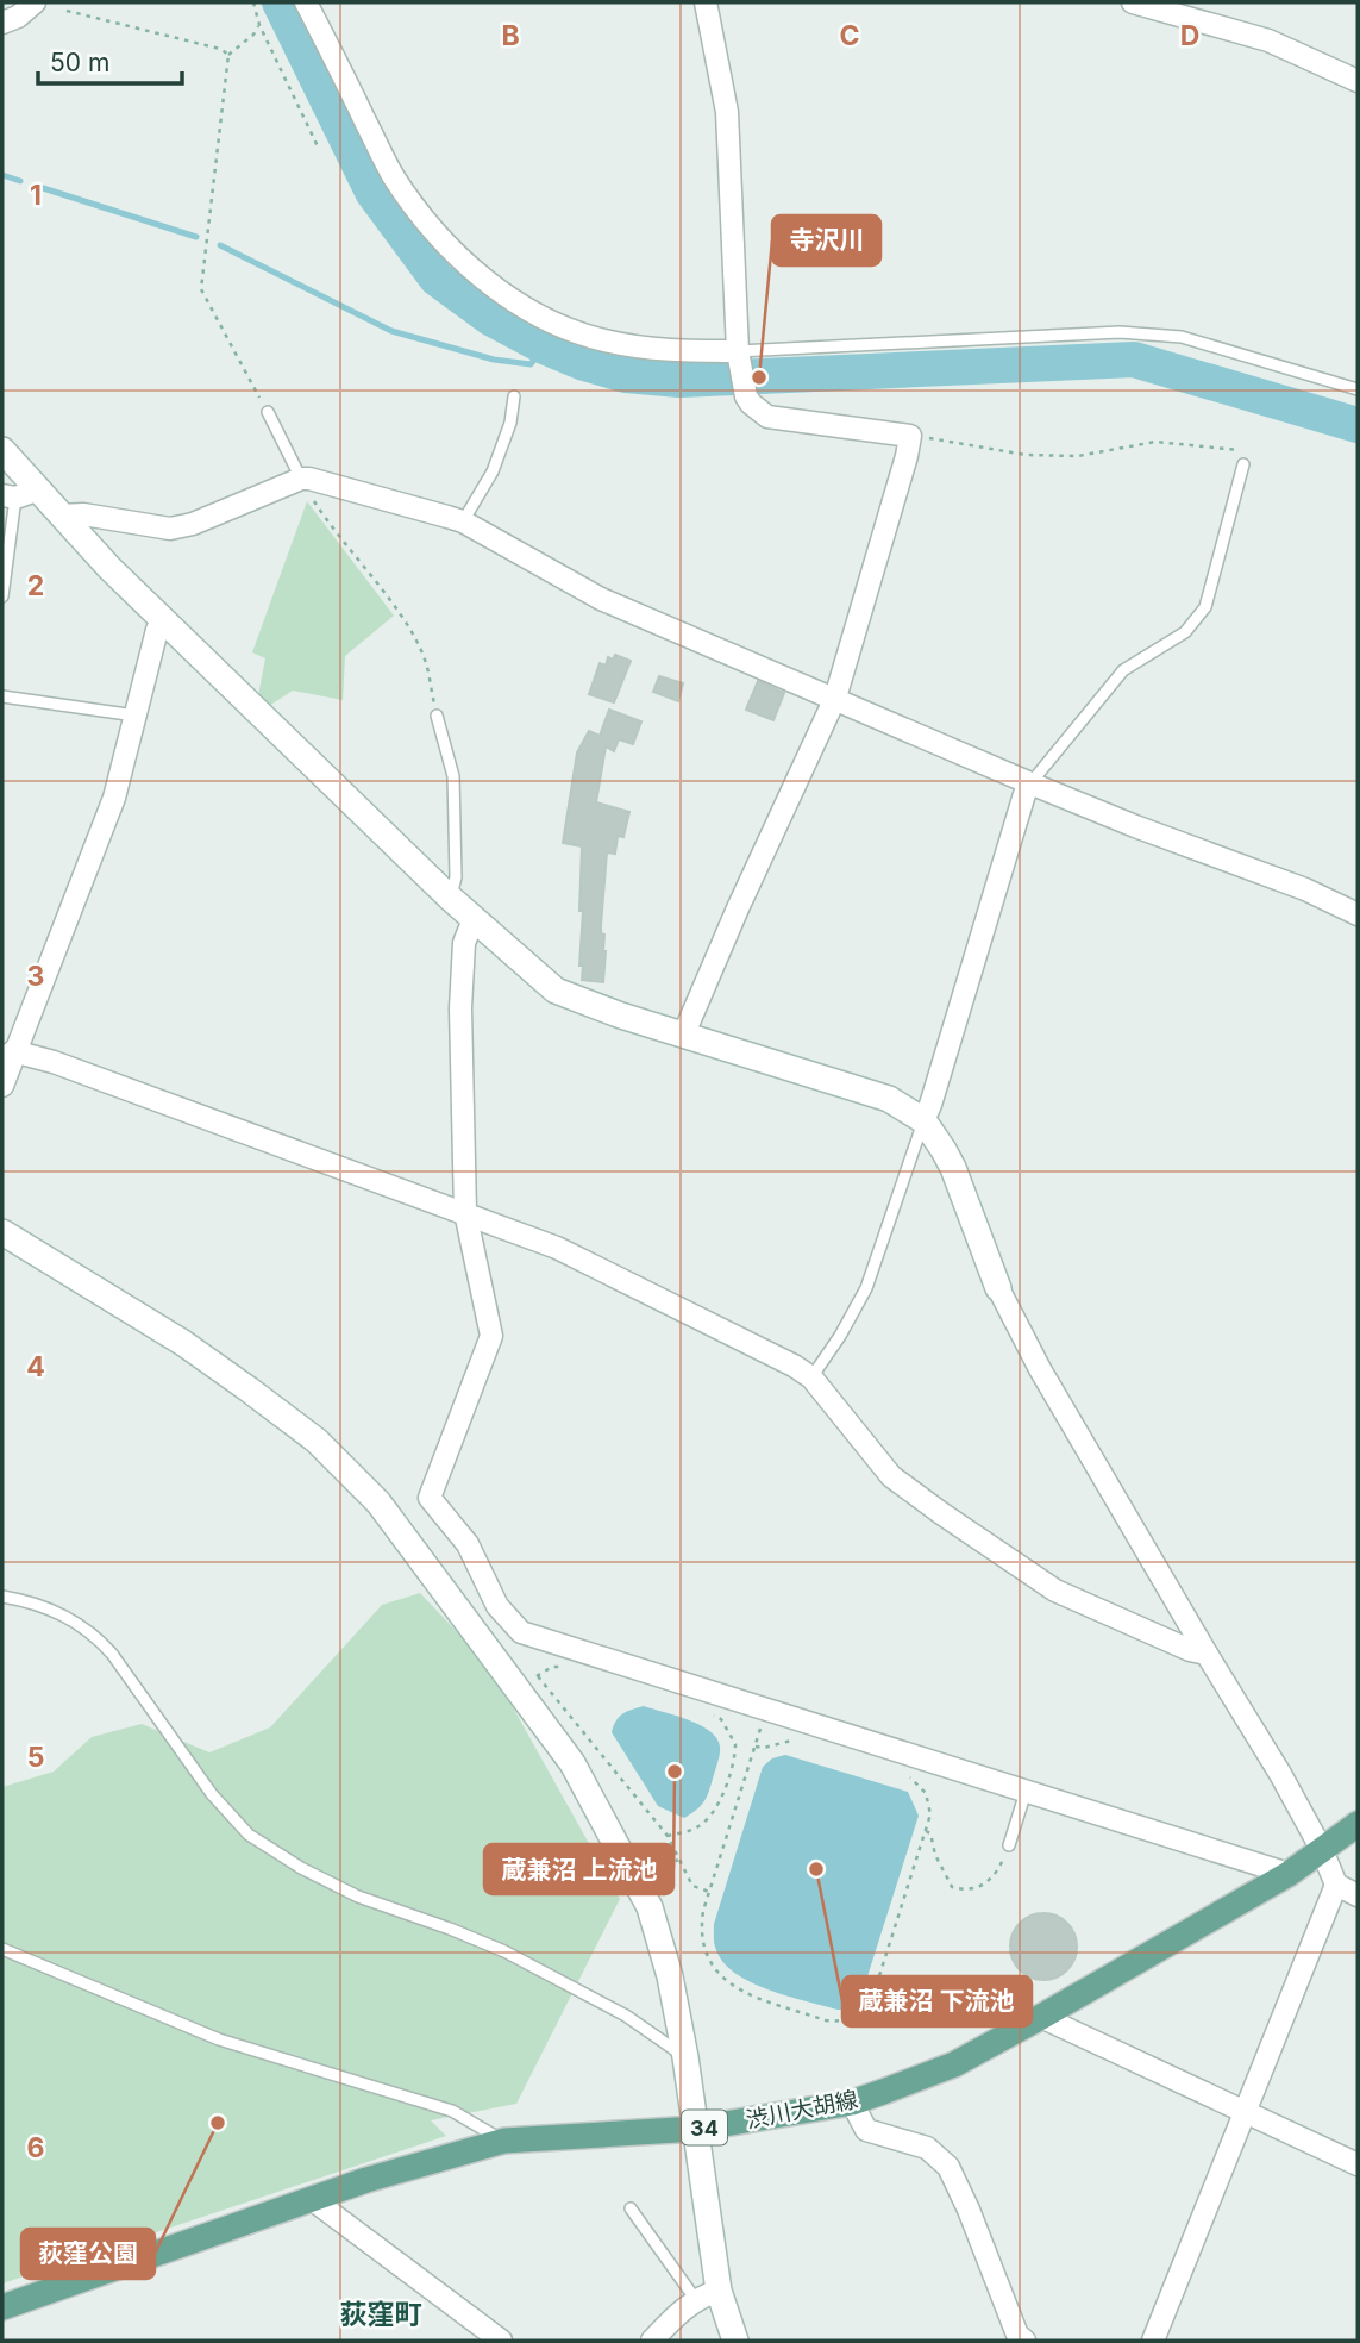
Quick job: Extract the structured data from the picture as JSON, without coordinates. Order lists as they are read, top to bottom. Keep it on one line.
{"streets":{"main road":["渋川大胡線","34"]},"districts":["荻窪町"],"places":["寺沢川","蔵兼沼 上流池","蔵兼沼 下流池","荻窪公園"],"scale_bar":"50 m","grid":{"columns":["B","C","D"],"rows":["1","2","3","4","5","6"]}}
